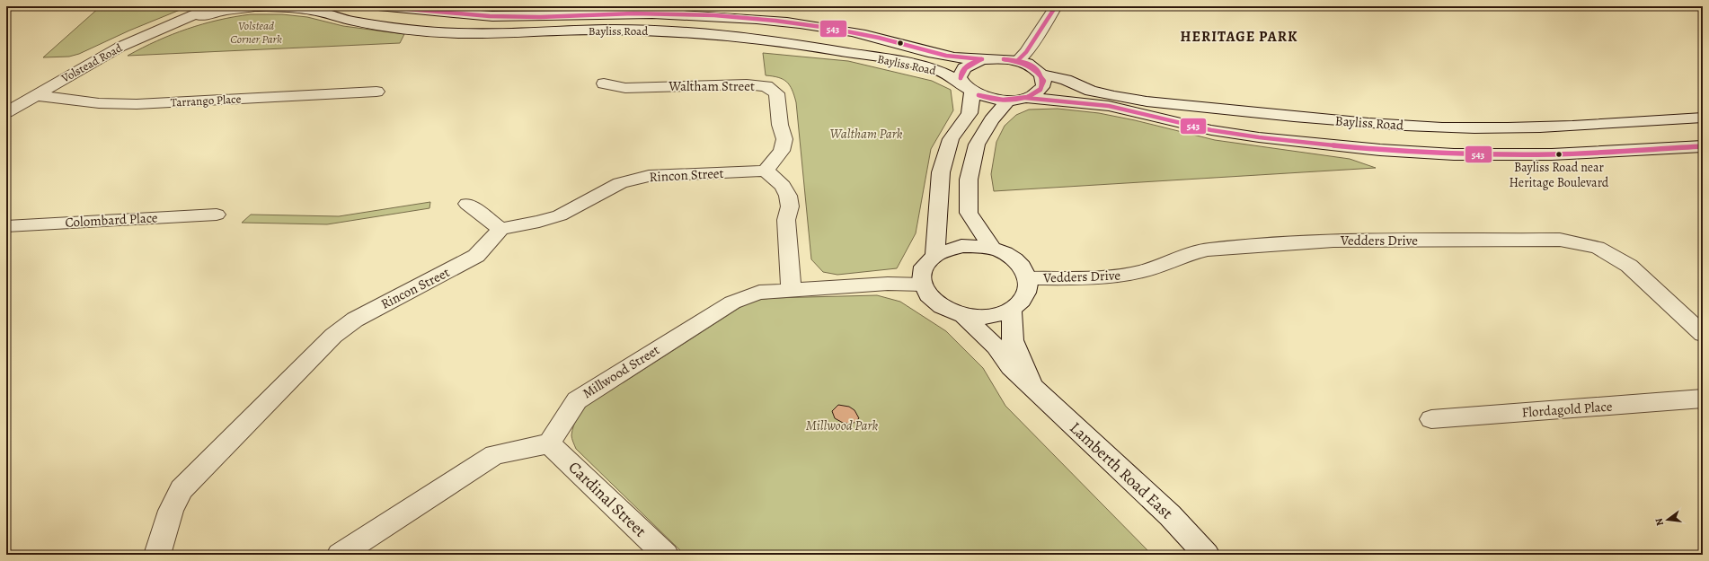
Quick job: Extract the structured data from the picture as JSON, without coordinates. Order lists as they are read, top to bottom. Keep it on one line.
{"streets":{"street":["Bayliss Road","Volstead Road","Waltham Street","Tarrango Place","Rincon Street","Colombard Place","Vedders Drive","Millwood Street","Flordagold Place","Lamberth Road East","Cardinal Street"]},"crossings":[["Bayliss Road","Volstead Road"],["Volstead Road","Tarrango Place"],["Waltham Street","Rincon Street"],["Vedders Drive","Millwood Street"],["Vedders Drive","Lamberth Road East"],["Millwood Street","Lamberth Road East"],["Millwood Street","Cardinal Street"]],"districts":["HERITAGE PARK"],"parks":["Volstead Corner Park","Waltham Park","Millwood Park"],"places":["Bayliss Road near Heritage Boulevard"],"lines":["transit line 543"],"north":"left"}
